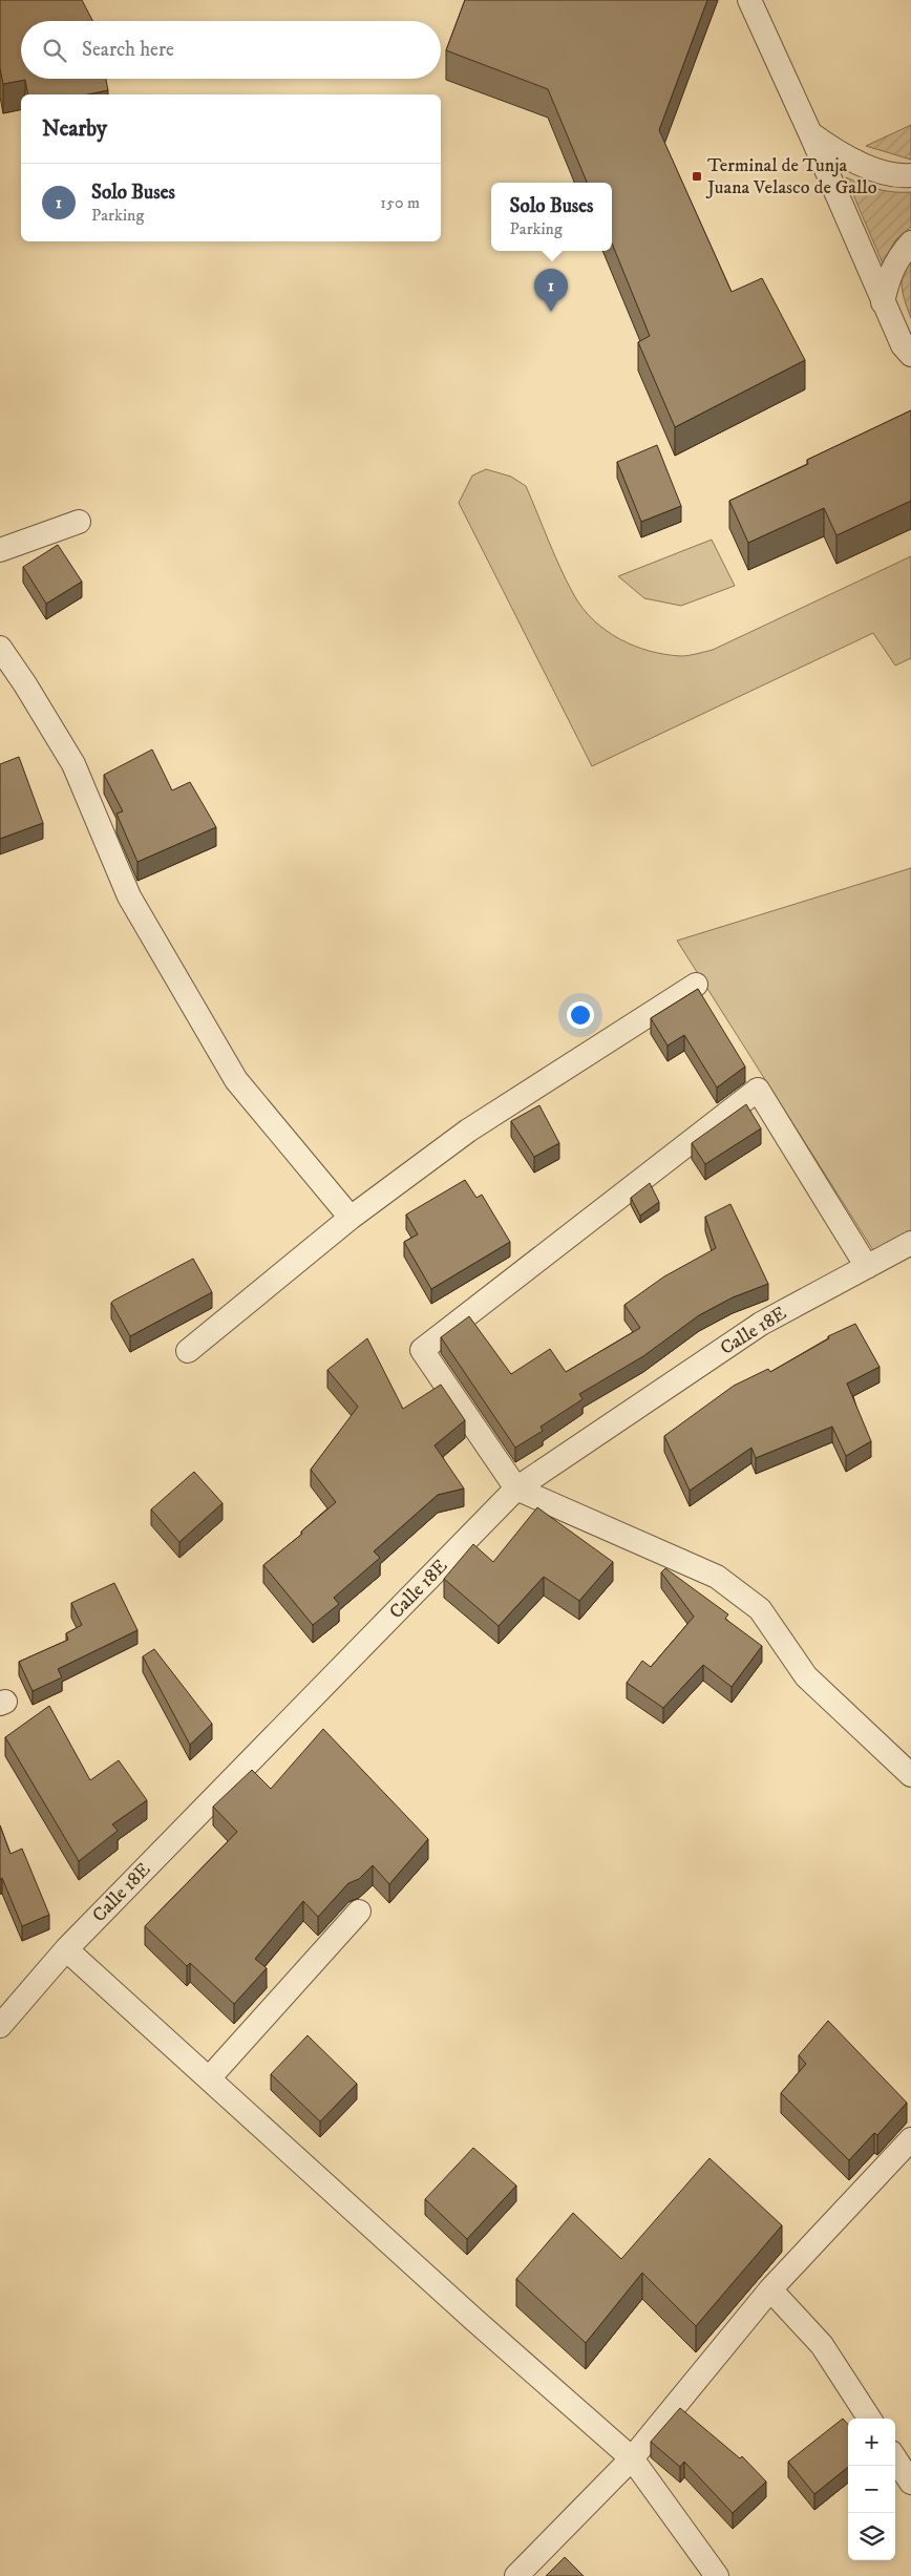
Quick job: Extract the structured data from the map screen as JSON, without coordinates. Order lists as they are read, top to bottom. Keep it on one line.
{"streets":{"street":["Calle 18E"]},"places":{"transit":["Terminal de Tunja Juana Velasco de Gallo"]},"page":{"search":"Search here","heading":"Nearby","list":[{"mark":"1","name":"Solo Buses","note":"Parking","value":"150 m"}],"popup":["Solo Buses","Parking"],"pins":"1","map_buttons":["+","−"]}}
